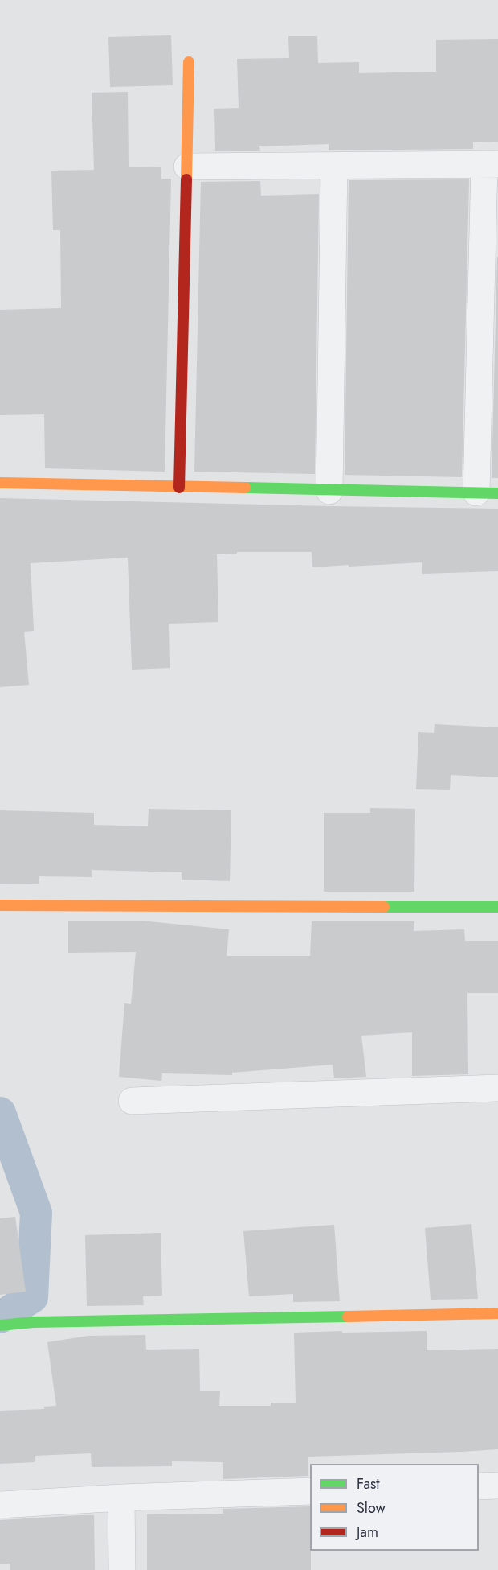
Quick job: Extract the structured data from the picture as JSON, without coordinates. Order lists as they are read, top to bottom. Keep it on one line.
{"legend":["Fast","Slow","Jam"]}
